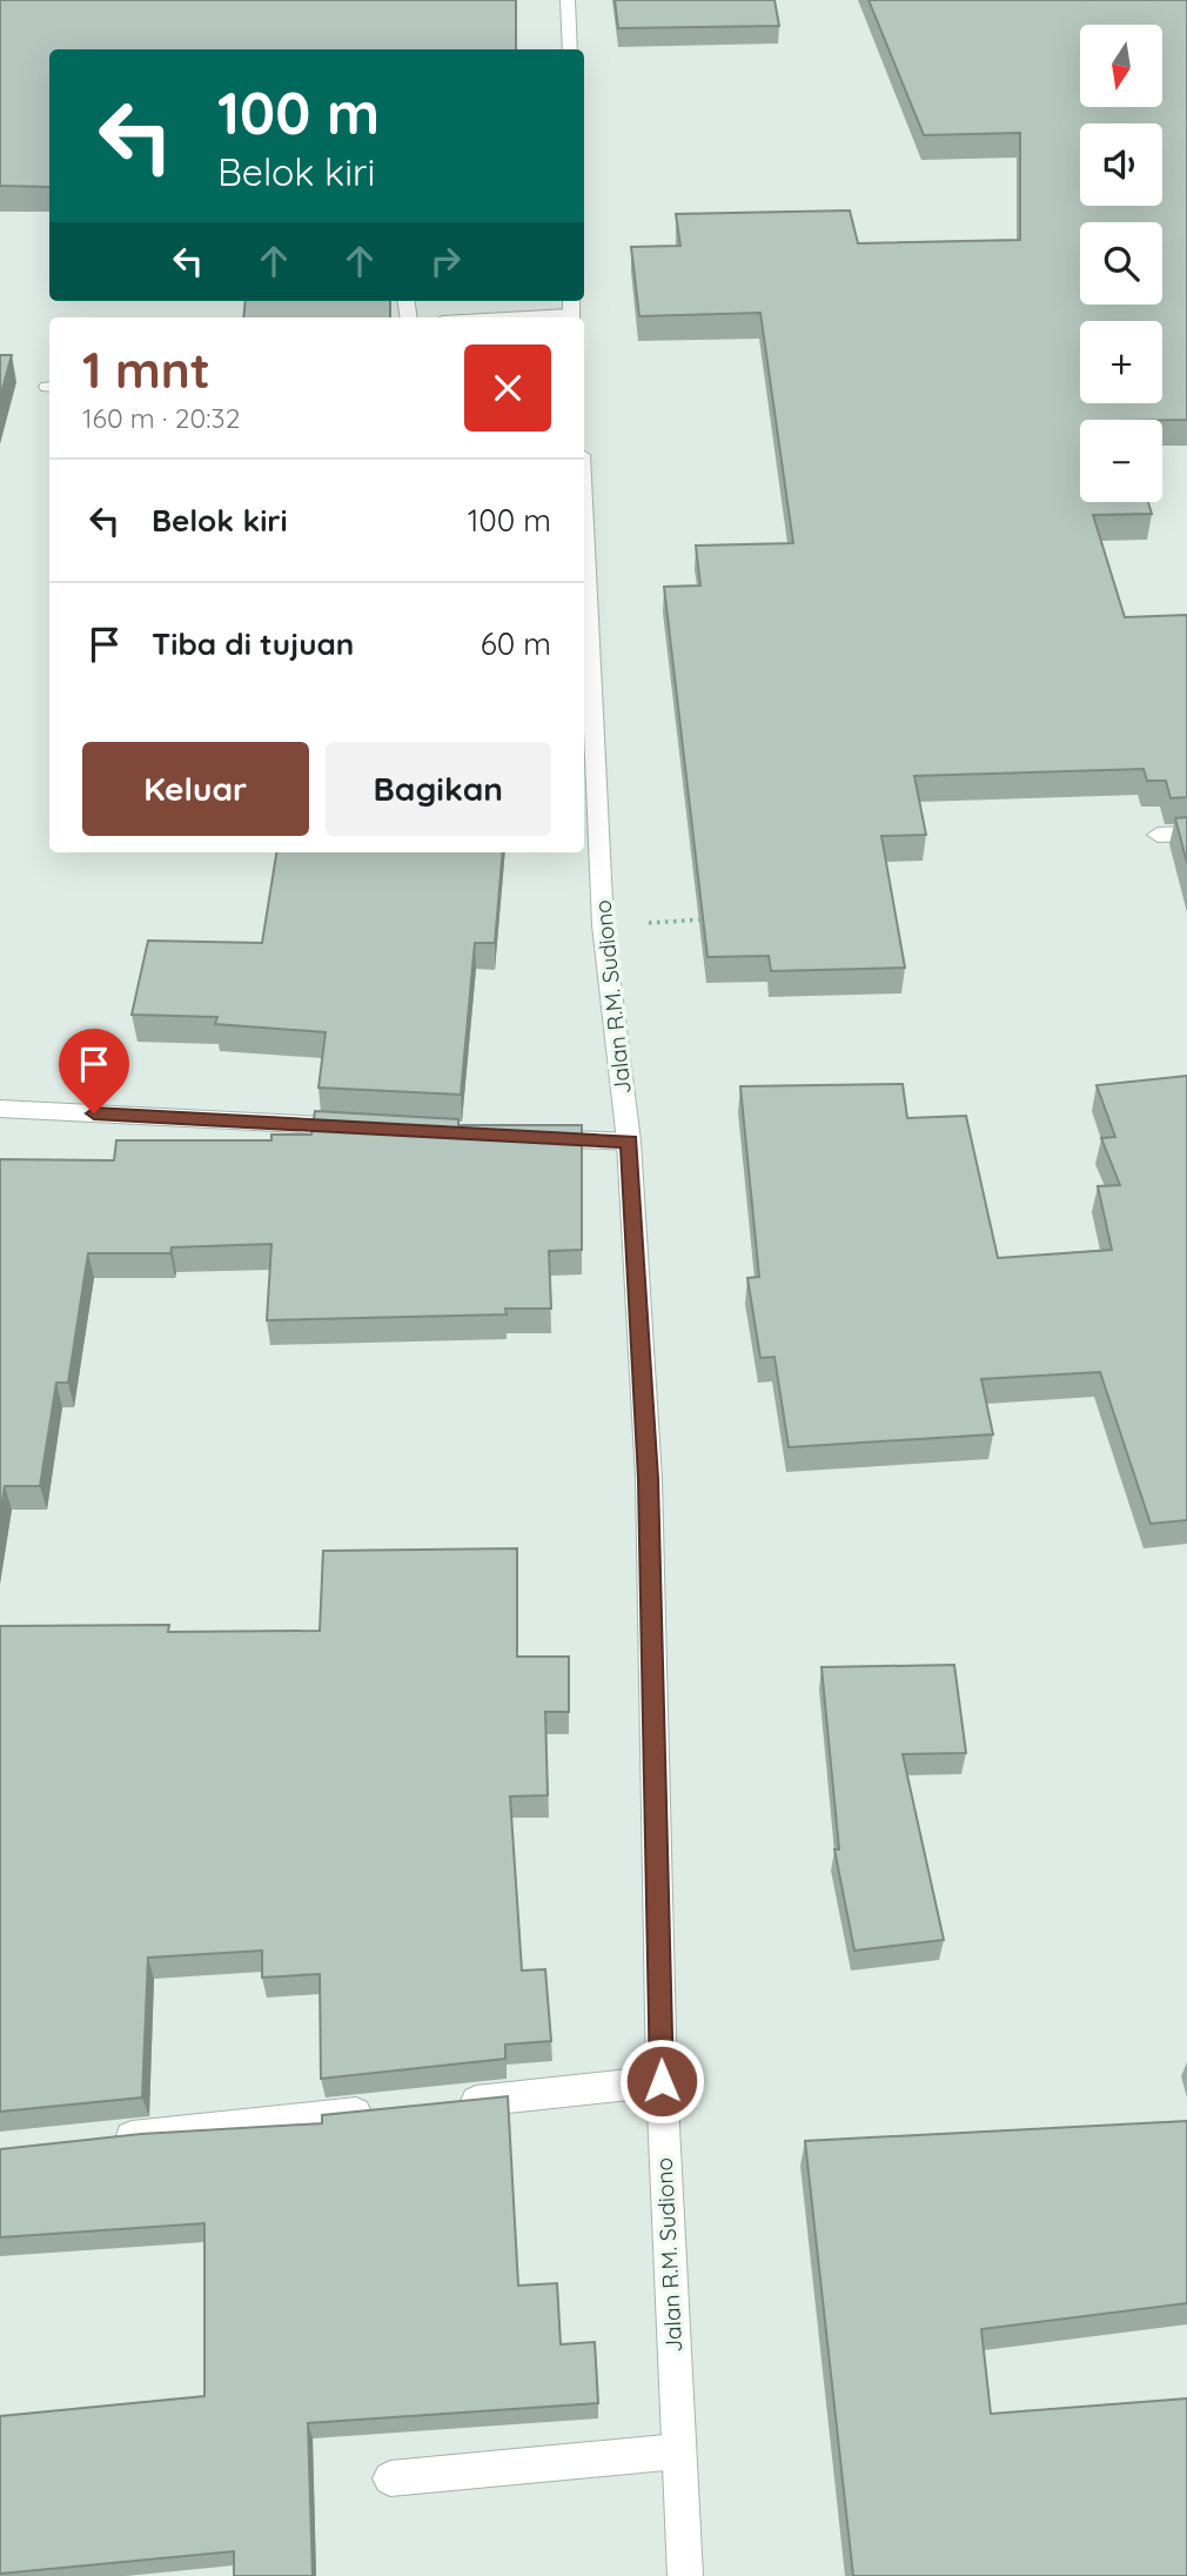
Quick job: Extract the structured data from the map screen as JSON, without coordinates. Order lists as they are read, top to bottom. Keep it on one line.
{"streets":{"street":["Jalan R.M. Sudiono"]},"north":"bottom","page":{"map_buttons":["+","−"],"turn":["100 m","Belok kiri"],"heading":["1 mnt","160 m · 20:32"],"list":[{"name":"Belok kiri","value":"100 m"},{"name":"Tiba di tujuan","value":"60 m"}],"buttons":["Keluar","Bagikan"]}}
